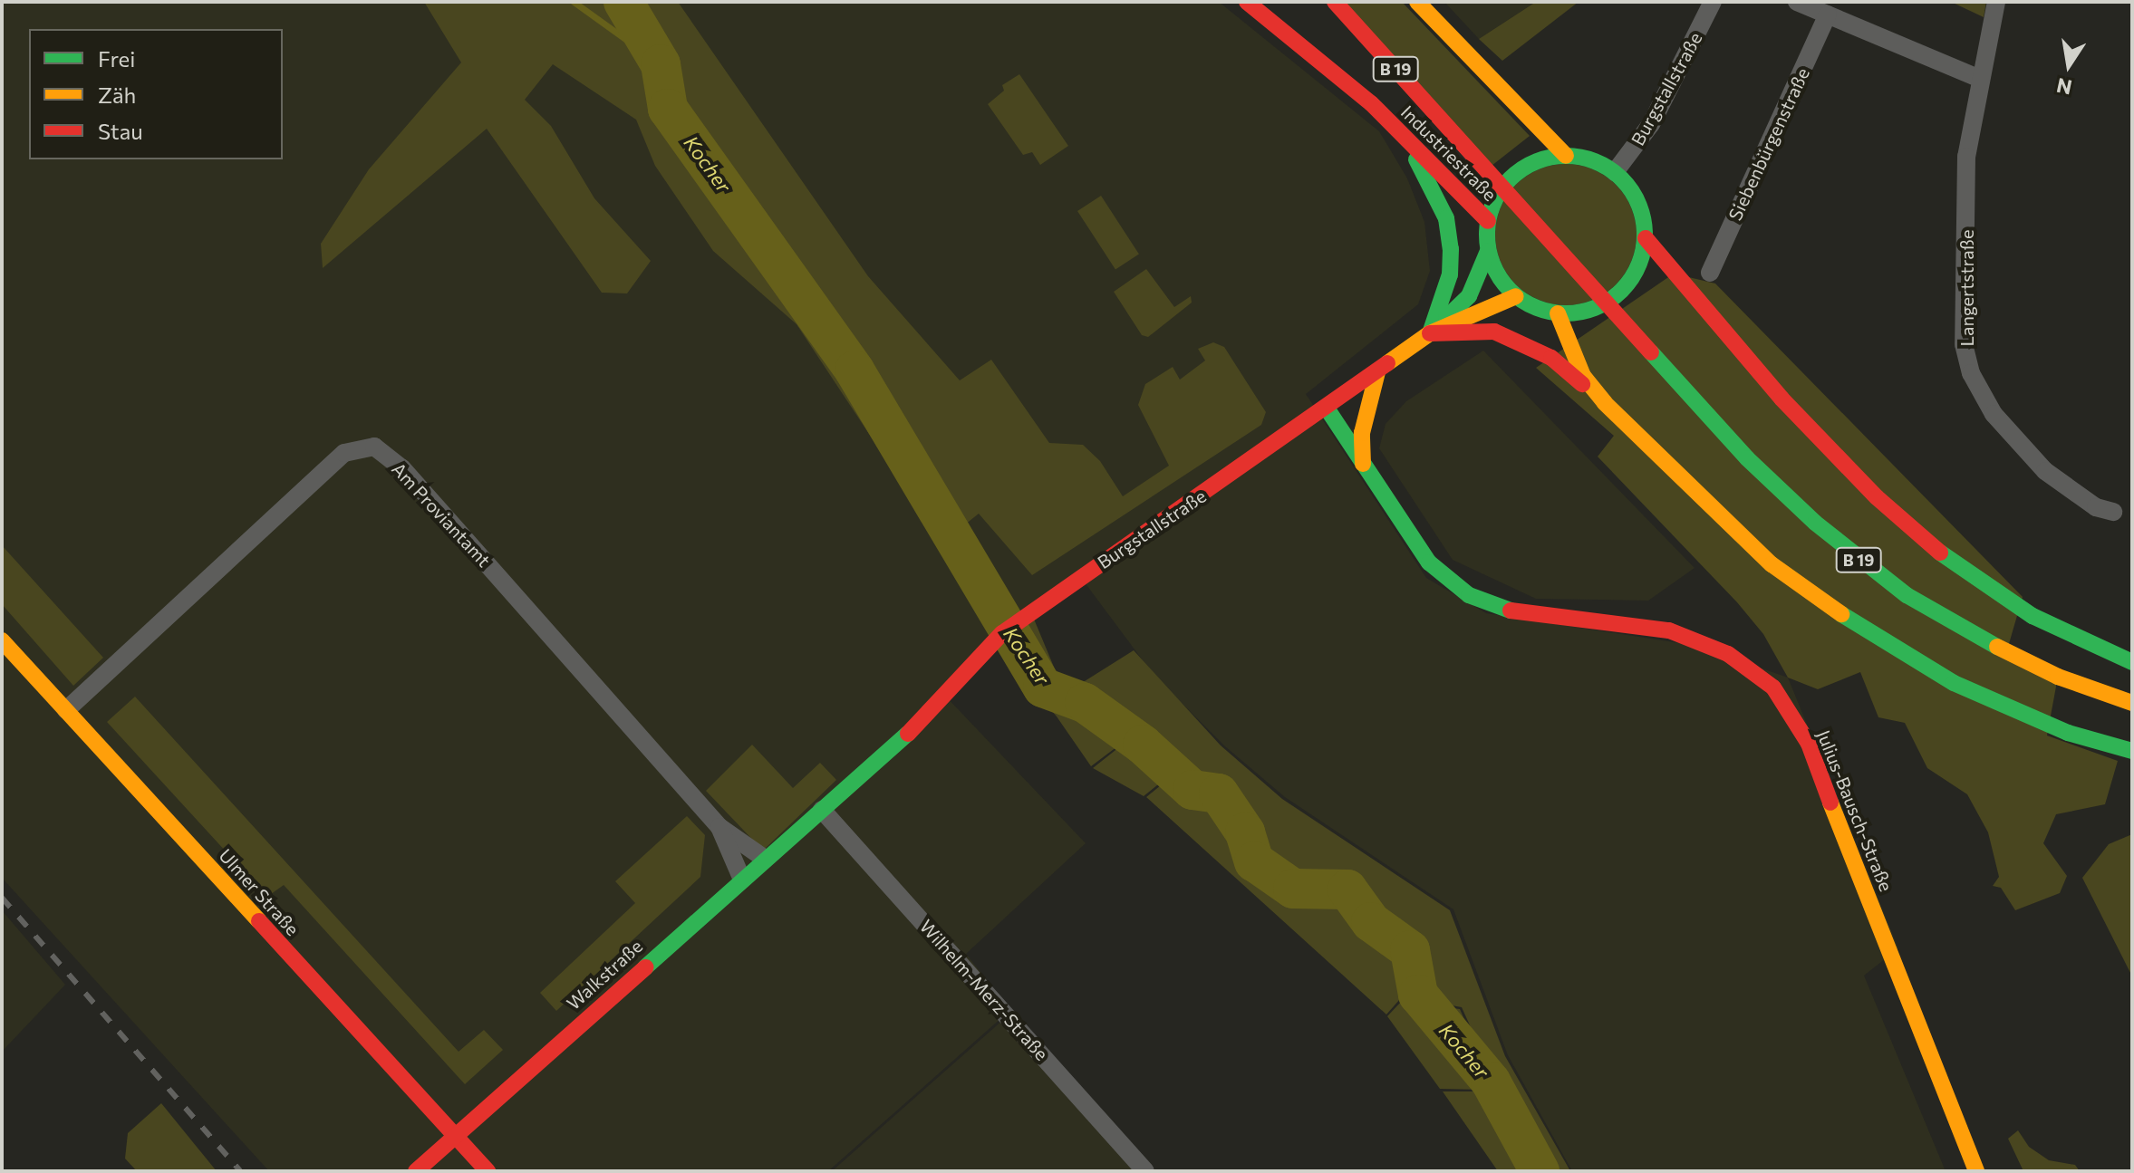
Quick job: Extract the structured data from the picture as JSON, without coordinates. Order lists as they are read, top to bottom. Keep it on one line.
{"streets":{"main road":["B 19","Burgstallstraße","Industriestraße","Julius-Bausch-Straße","Ulmer Straße","Walkstraße"],"street":["Siebenbürgenstraße","Langertstraße","Am Proviantamt","Wilhelm-Merz-Straße"]},"crossings":[["Burgstallstraße","Industriestraße"],["Burgstallstraße","Julius-Bausch-Straße"],["Burgstallstraße","Walkstraße"],["Burgstallstraße","Wilhelm-Merz-Straße"],["Am Proviantamt","Ulmer Straße"],["Am Proviantamt","Walkstraße"],["Ulmer Straße","Walkstraße"],["Walkstraße","Wilhelm-Merz-Straße"]],"water":["Kocher"],"legend":["Frei","Zäh","Stau"],"north":"bottom"}
